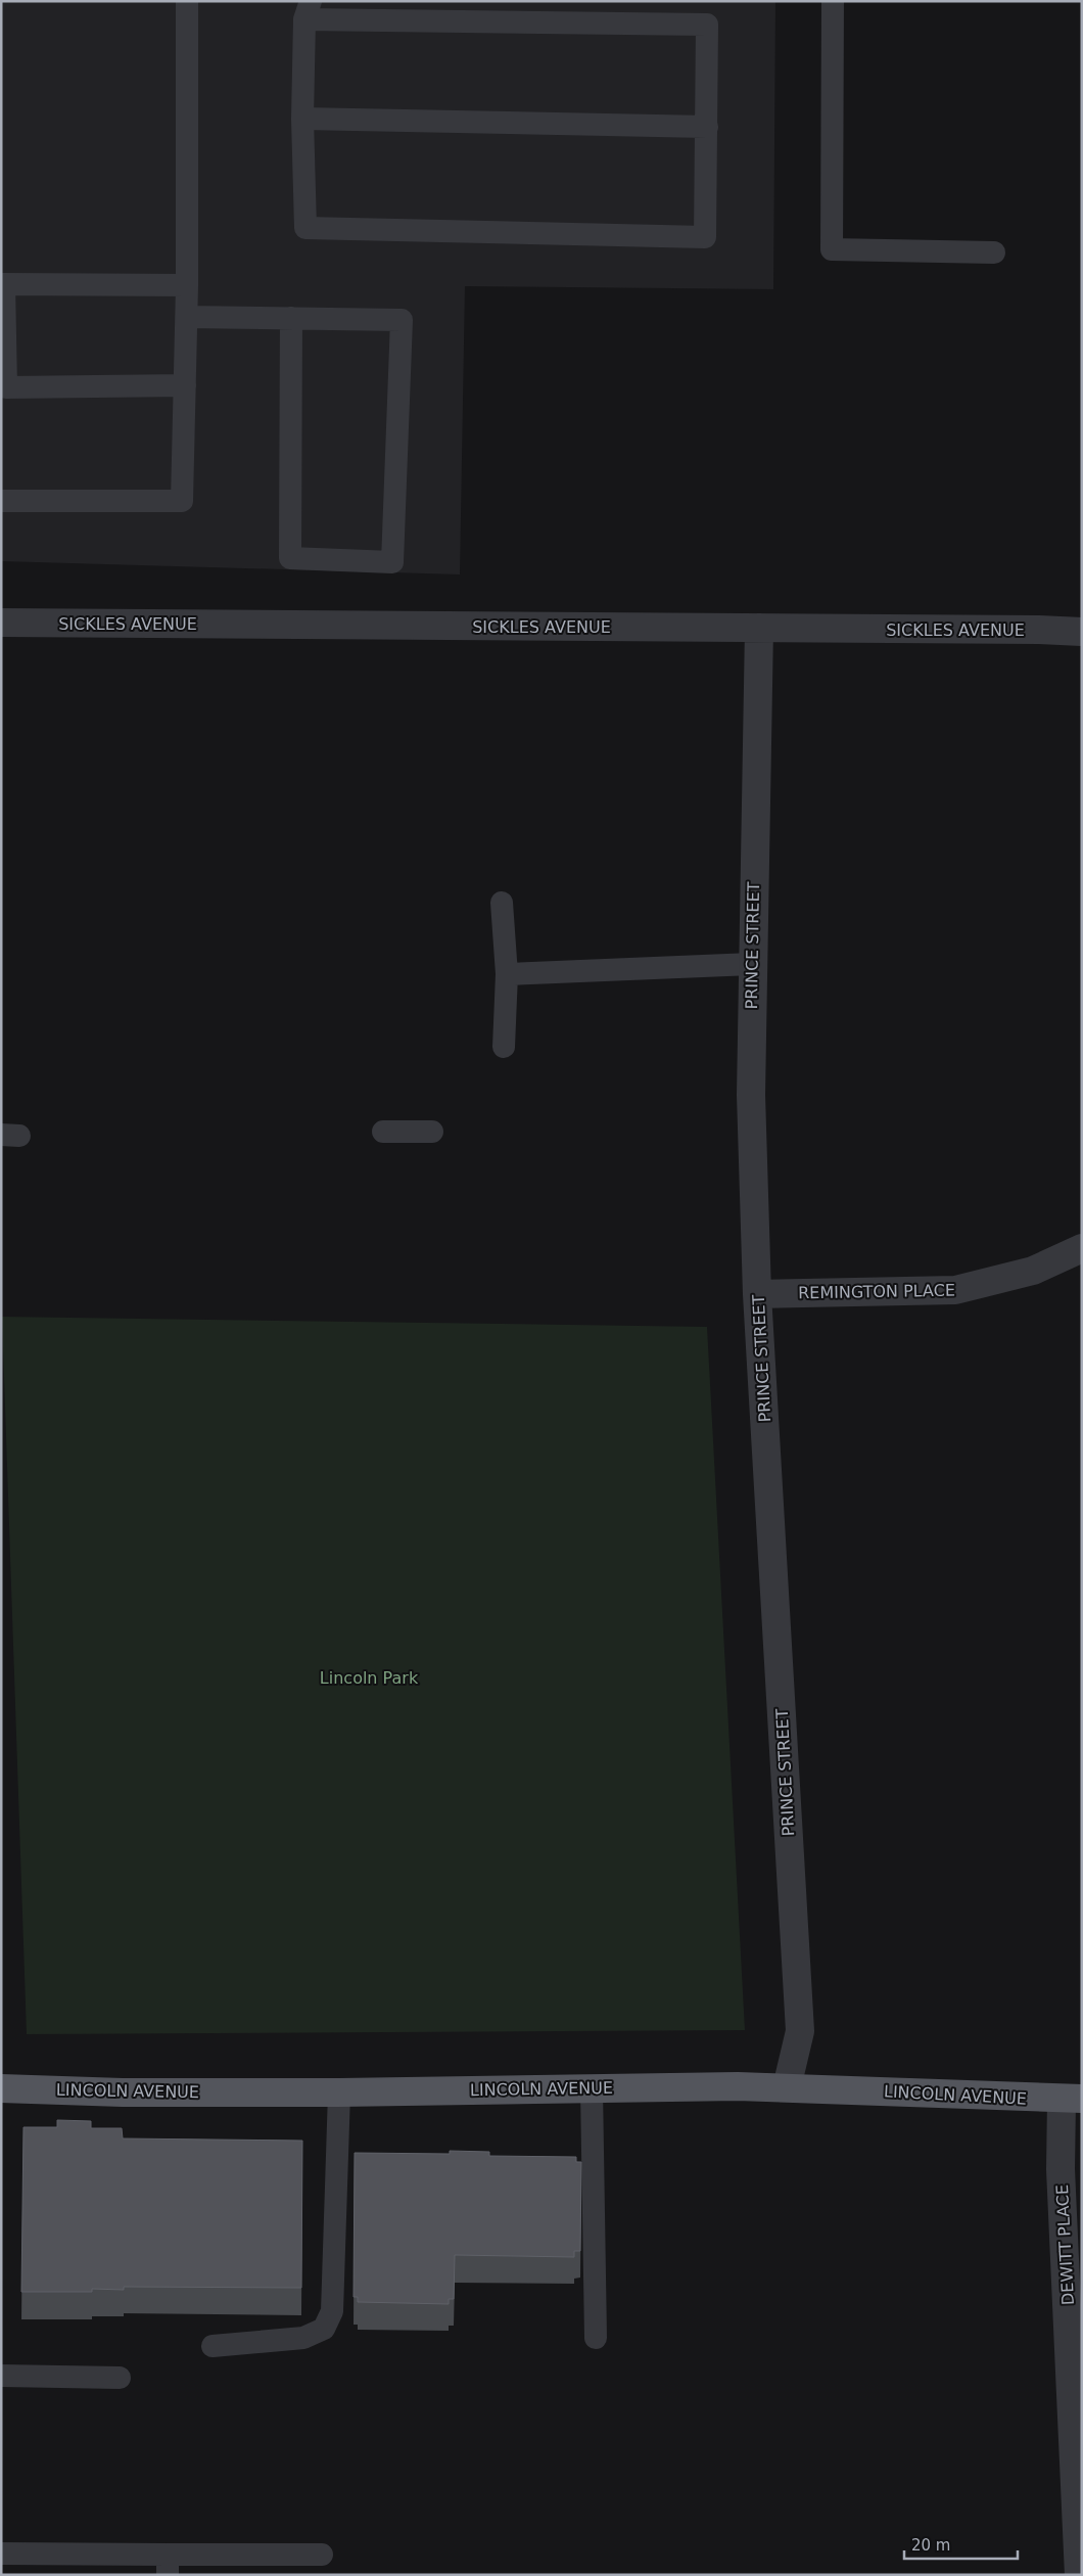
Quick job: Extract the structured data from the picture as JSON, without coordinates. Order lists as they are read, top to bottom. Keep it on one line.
{"streets":{"main road":["LINCOLN AVENUE"],"street":["SICKLES AVENUE","PRINCE STREET","REMINGTON PLACE","DEWITT PLACE"]},"crossings":[["SICKLES AVENUE","PRINCE STREET"],["PRINCE STREET","REMINGTON PLACE"],["PRINCE STREET","LINCOLN AVENUE"],["LINCOLN AVENUE","DEWITT PLACE"]],"parks":["Lincoln Park"],"scale_bar":"20 m"}
